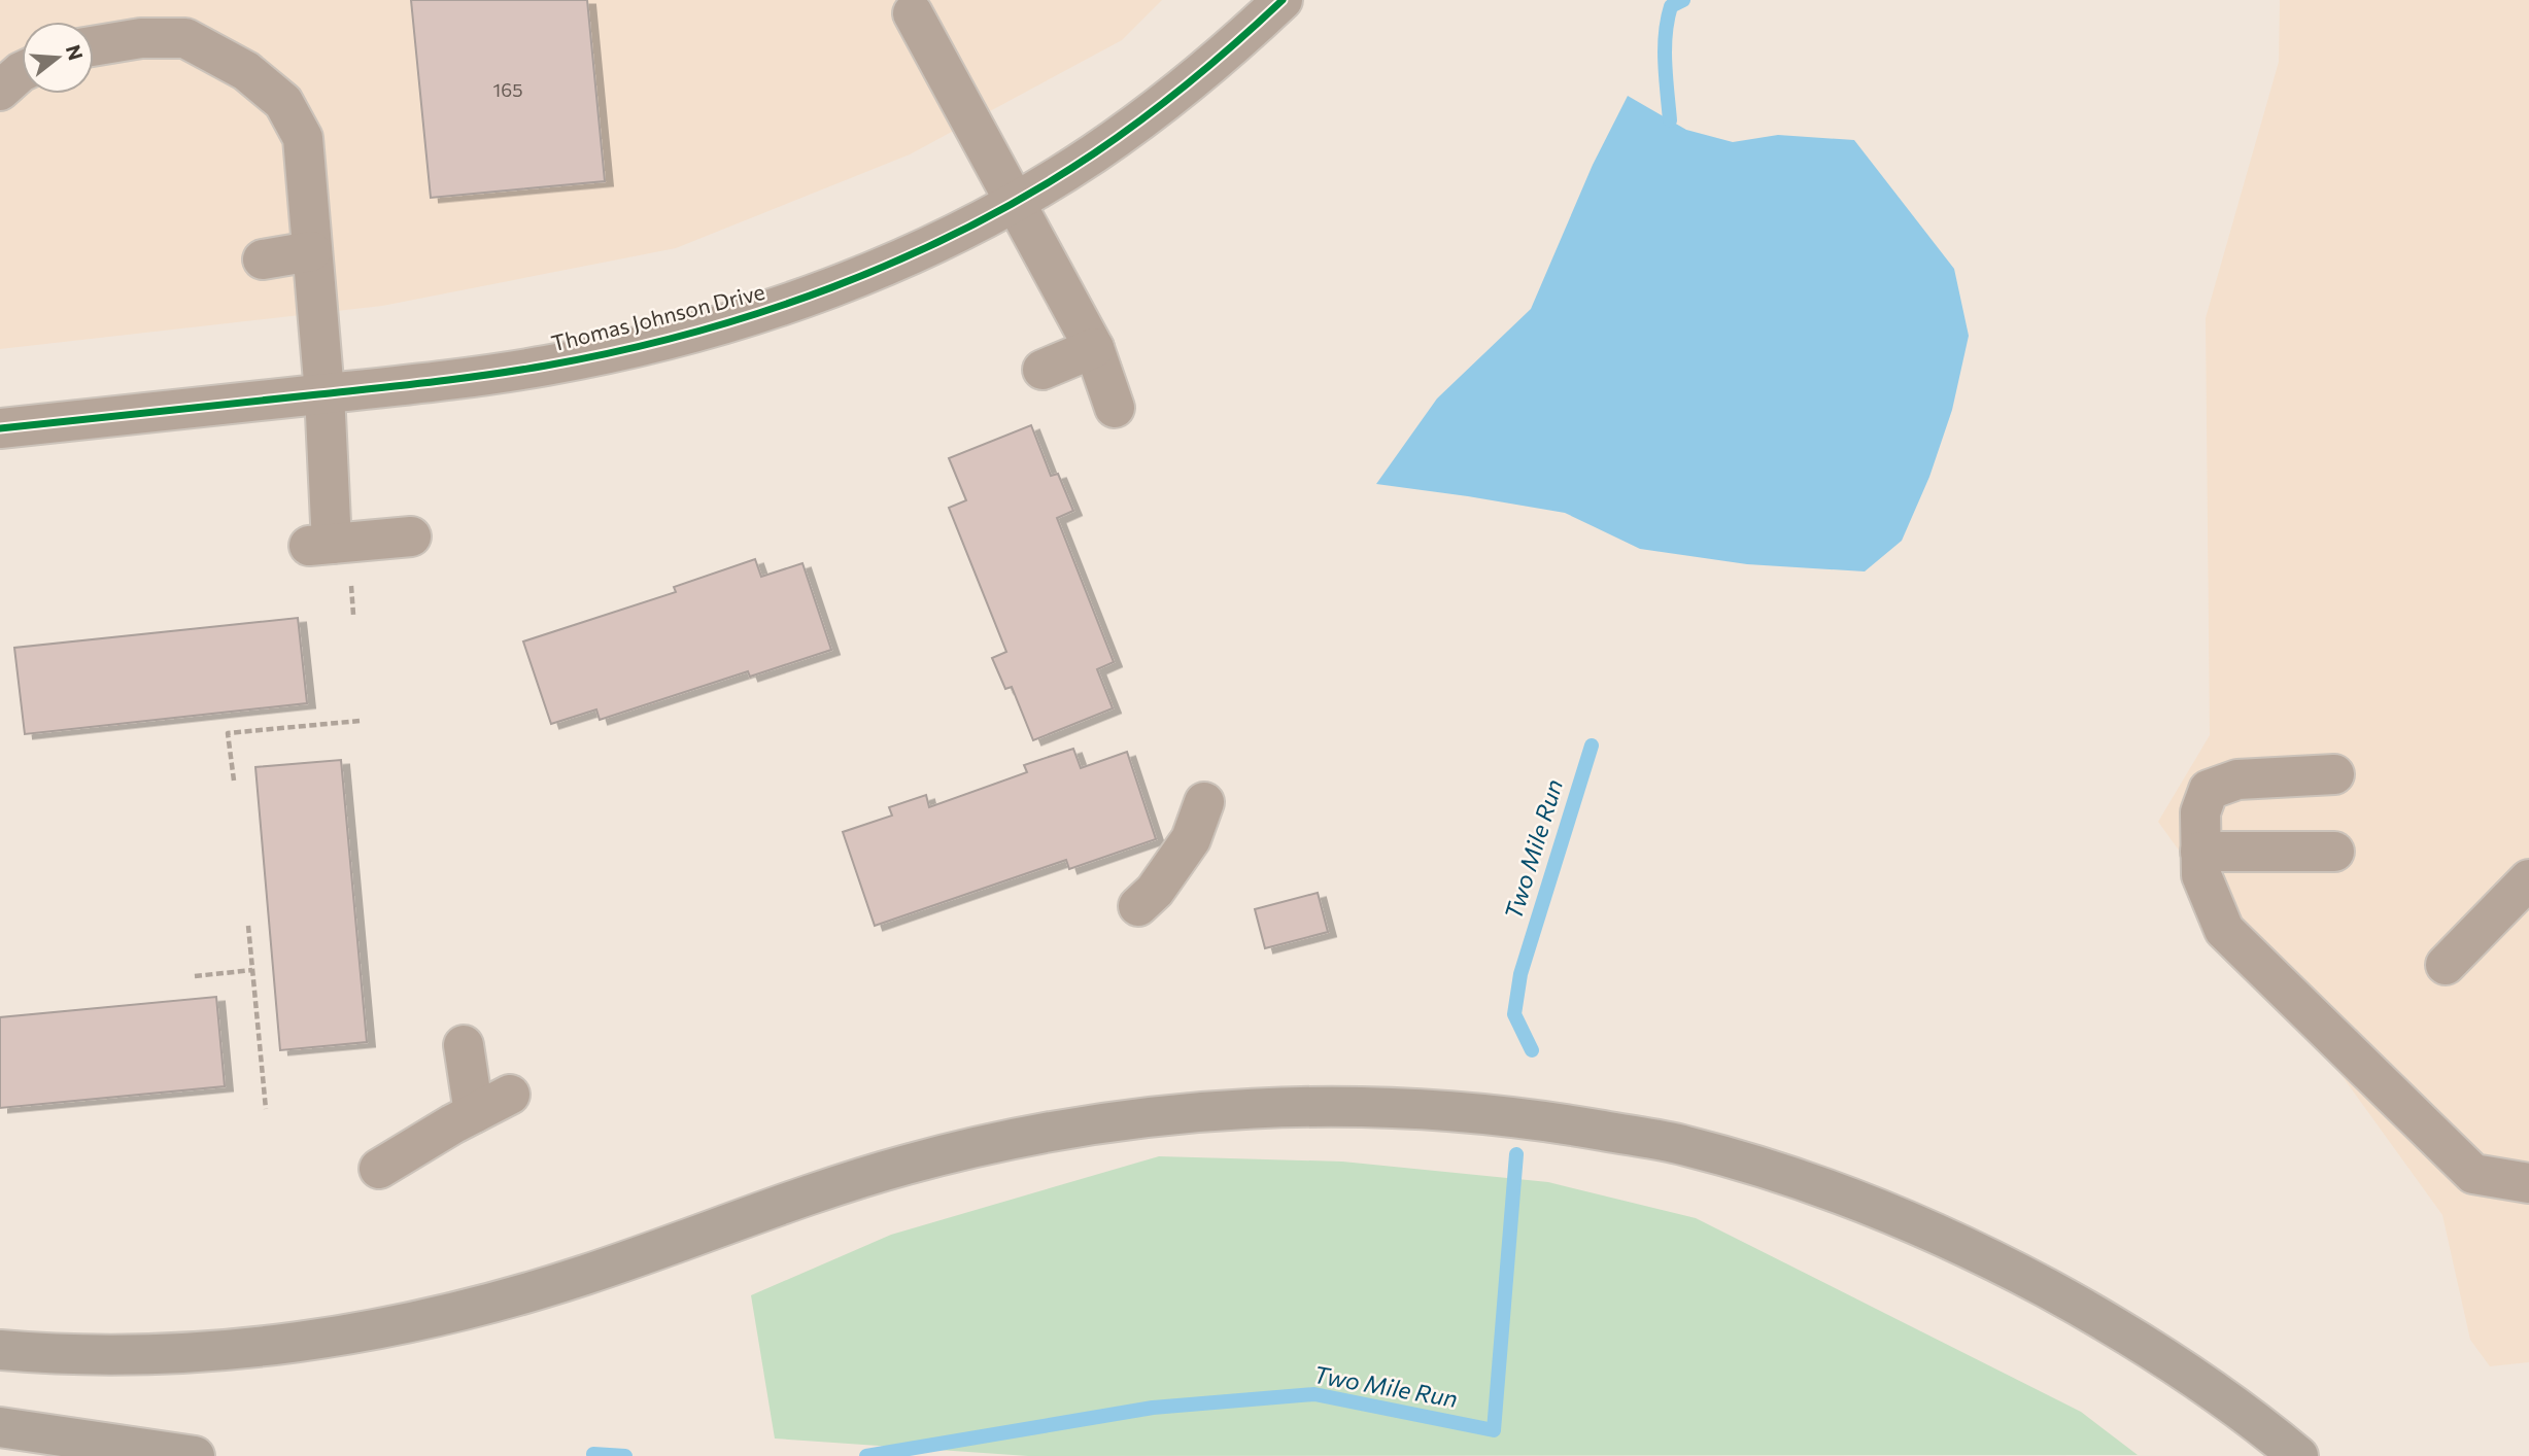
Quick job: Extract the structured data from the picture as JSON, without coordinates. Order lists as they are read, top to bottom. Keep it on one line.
{"streets":{"street":["Thomas Johnson Drive"]},"water":["Two Mile Run"],"house_numbers":["165"],"north":"right"}
